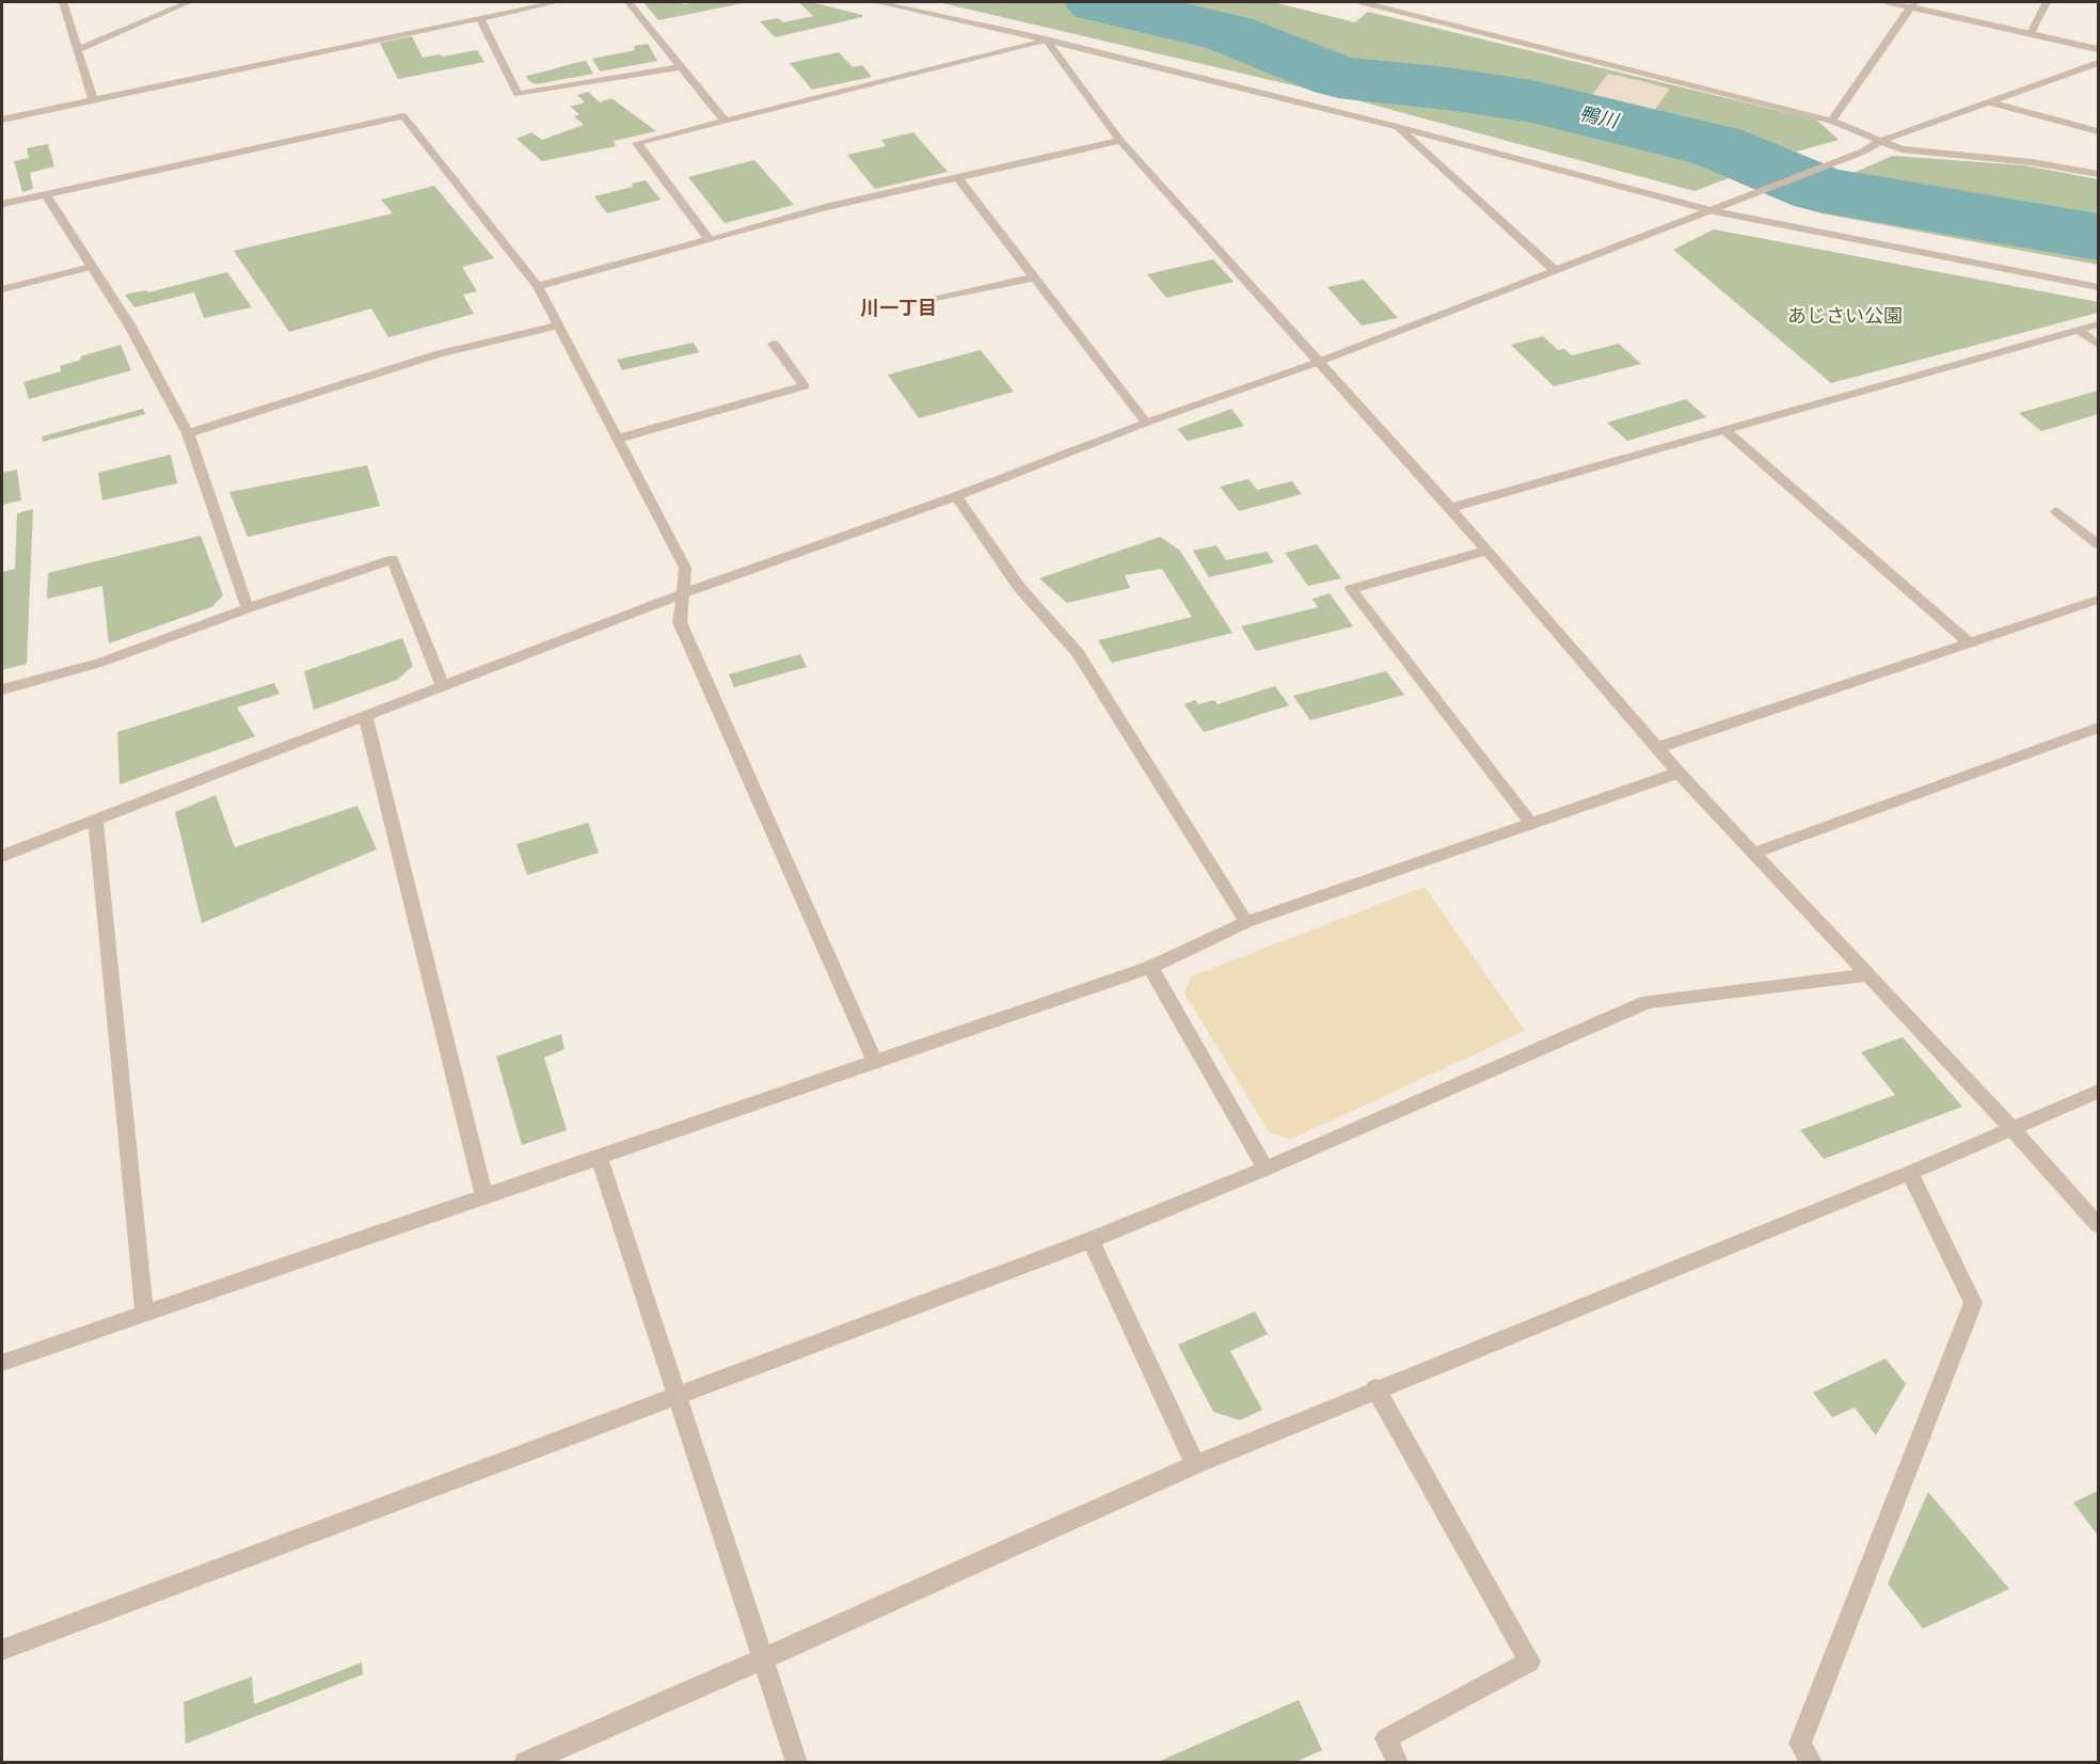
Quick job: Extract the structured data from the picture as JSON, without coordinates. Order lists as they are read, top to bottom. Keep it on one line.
{"districts":["川一丁目"],"water":["鴨川"],"parks":["あじさい公園"]}
